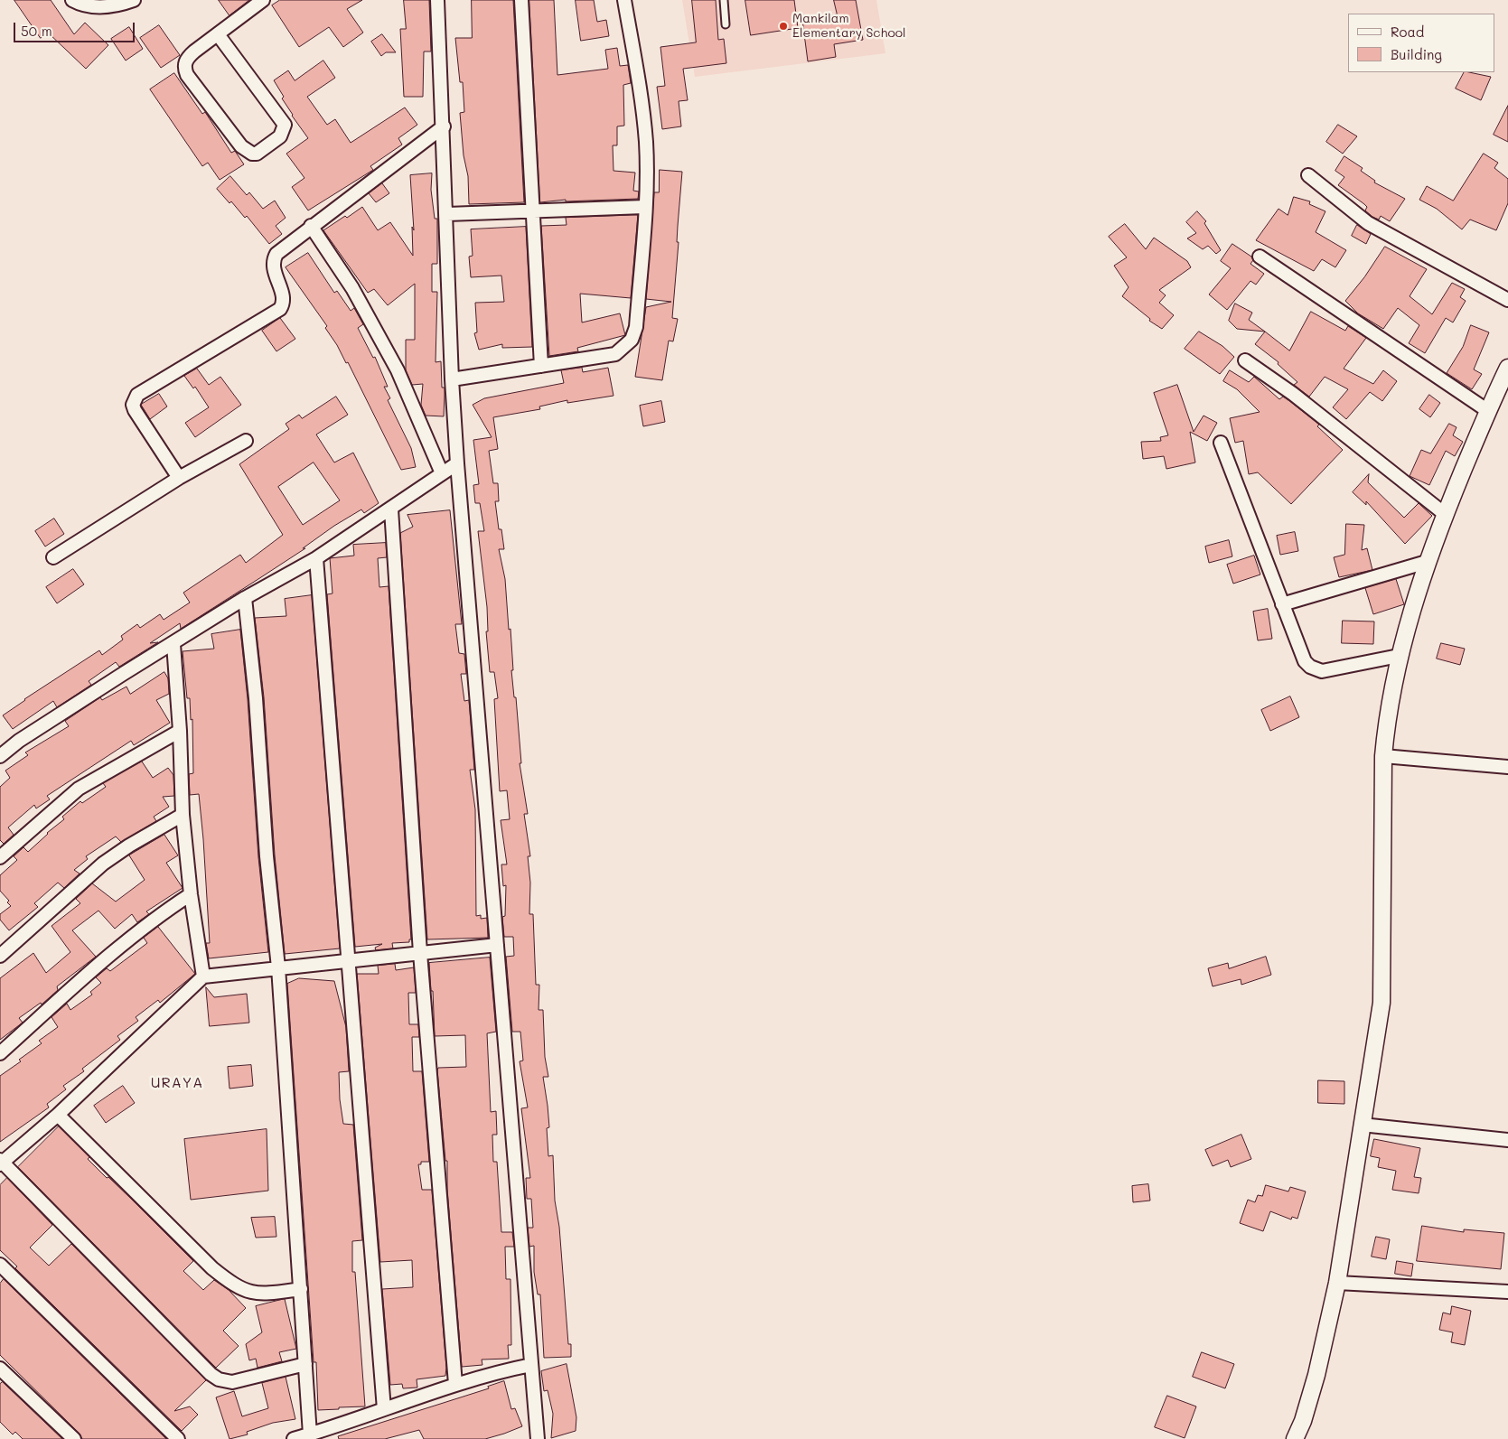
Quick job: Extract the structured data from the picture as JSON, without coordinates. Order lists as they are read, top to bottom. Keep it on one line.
{"districts":["URAYA"],"places":["Mankilam Elementary School"],"legend":["Road","Building"],"scale_bar":"50 m"}
